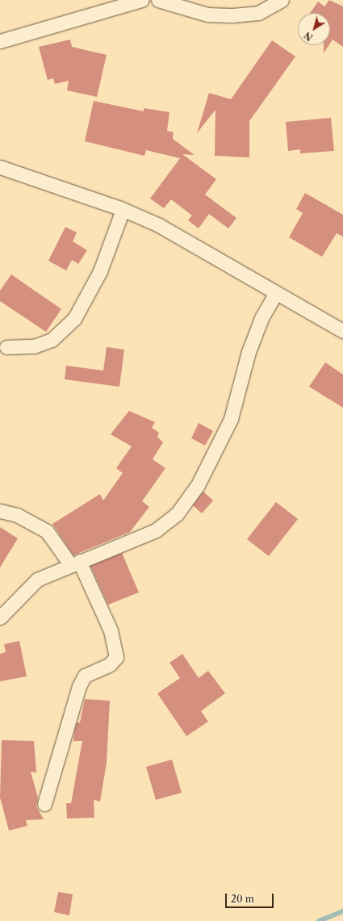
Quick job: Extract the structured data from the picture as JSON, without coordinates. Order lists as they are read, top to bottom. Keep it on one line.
{"scale_bar":"20 m","north":"bottom left"}
